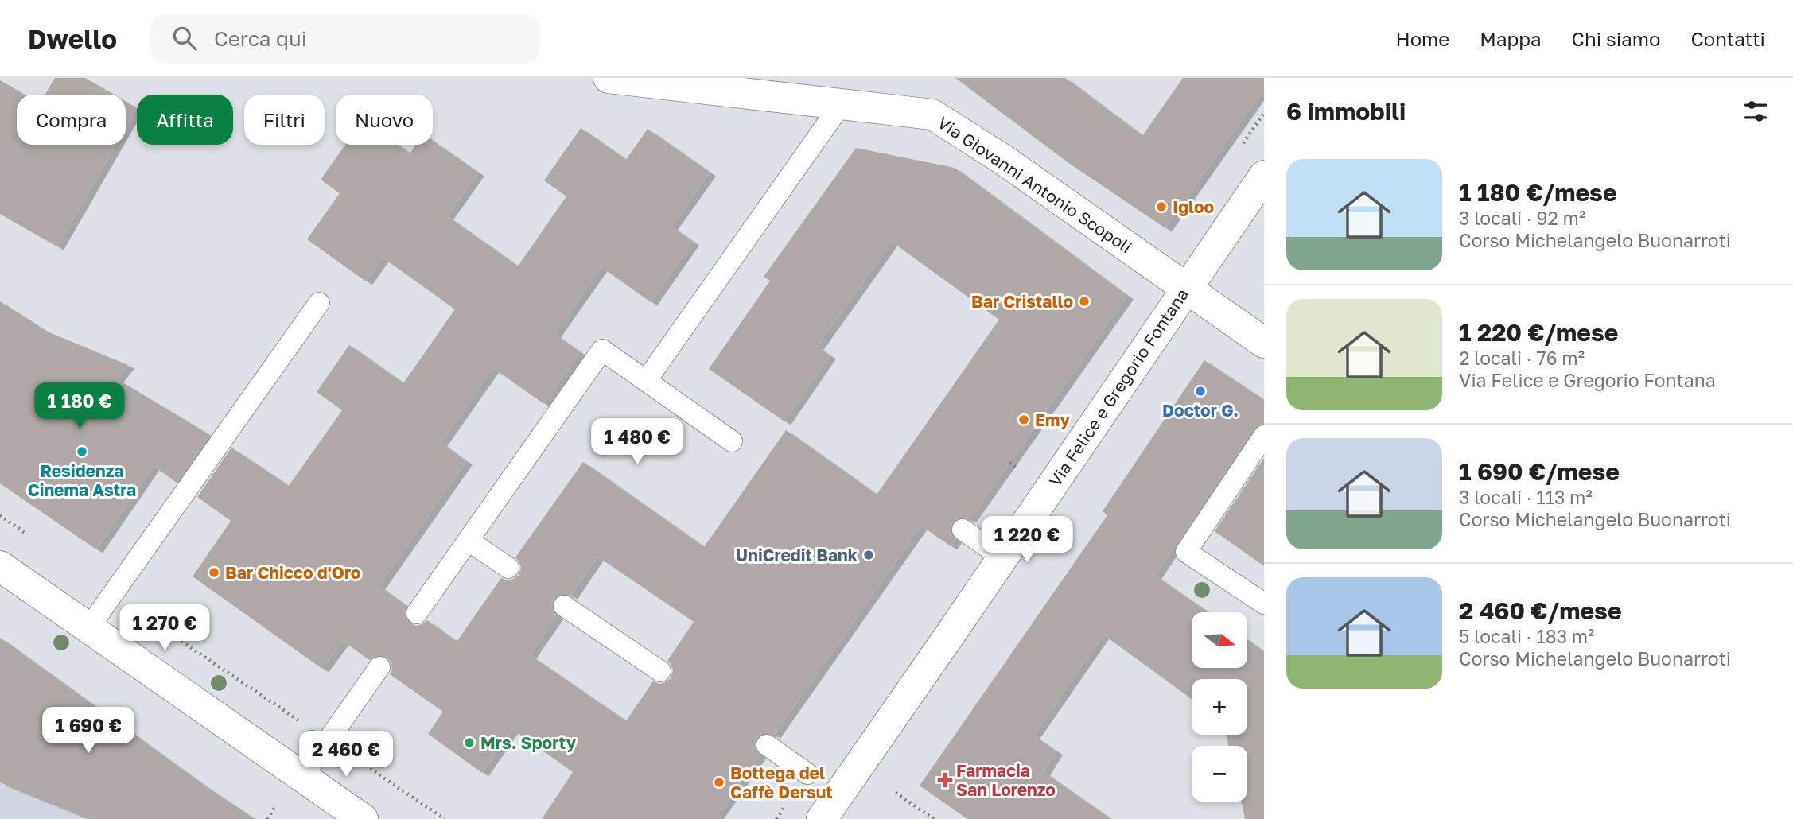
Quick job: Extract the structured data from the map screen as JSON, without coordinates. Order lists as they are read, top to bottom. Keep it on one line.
{"streets":{"street":["Via Giovanni Antonio Scopoli","Via Felice e Gregorio Fontana"]},"crossings":[["Via Giovanni Antonio Scopoli","Via Felice e Gregorio Fontana"]],"places":{"other":["Igloo","Bar Cristallo","Doctor G.","Emy","Residenza Cinema Astra","UniCredit Bank","Bar Chicco d'Oro","Mrs. Sporty","Bottega del Caffè Dersut"],"health":["Farmacia San Lorenzo"]},"north":"right","page":{"header":"Dwello","search":"Cerca qui","nav":["Home","Mappa","Chi siamo","Contatti"],"heading":"6 immobili","chip":["Compra","Affitta","Filtri","Nuovo"],"list":[{"name":"1 180 €/mese","note":"3 locali · 92 m² · Corso Michelangelo Buonarroti"},{"name":"1 220 €/mese","note":"2 locali · 76 m² · Via Felice e Gregorio Fontana"},{"name":"1 690 €/mese","note":"3 locali · 113 m² · Corso Michelangelo Buonarroti"},{"name":"2 460 €/mese","note":"5 locali · 183 m² · Corso Michelangelo Buonarroti"}],"price":["1 180 €","1 480 €","1 220 €","1 270 €","1 690 €","2 460 €"],"map_buttons":["+","−"]}}
